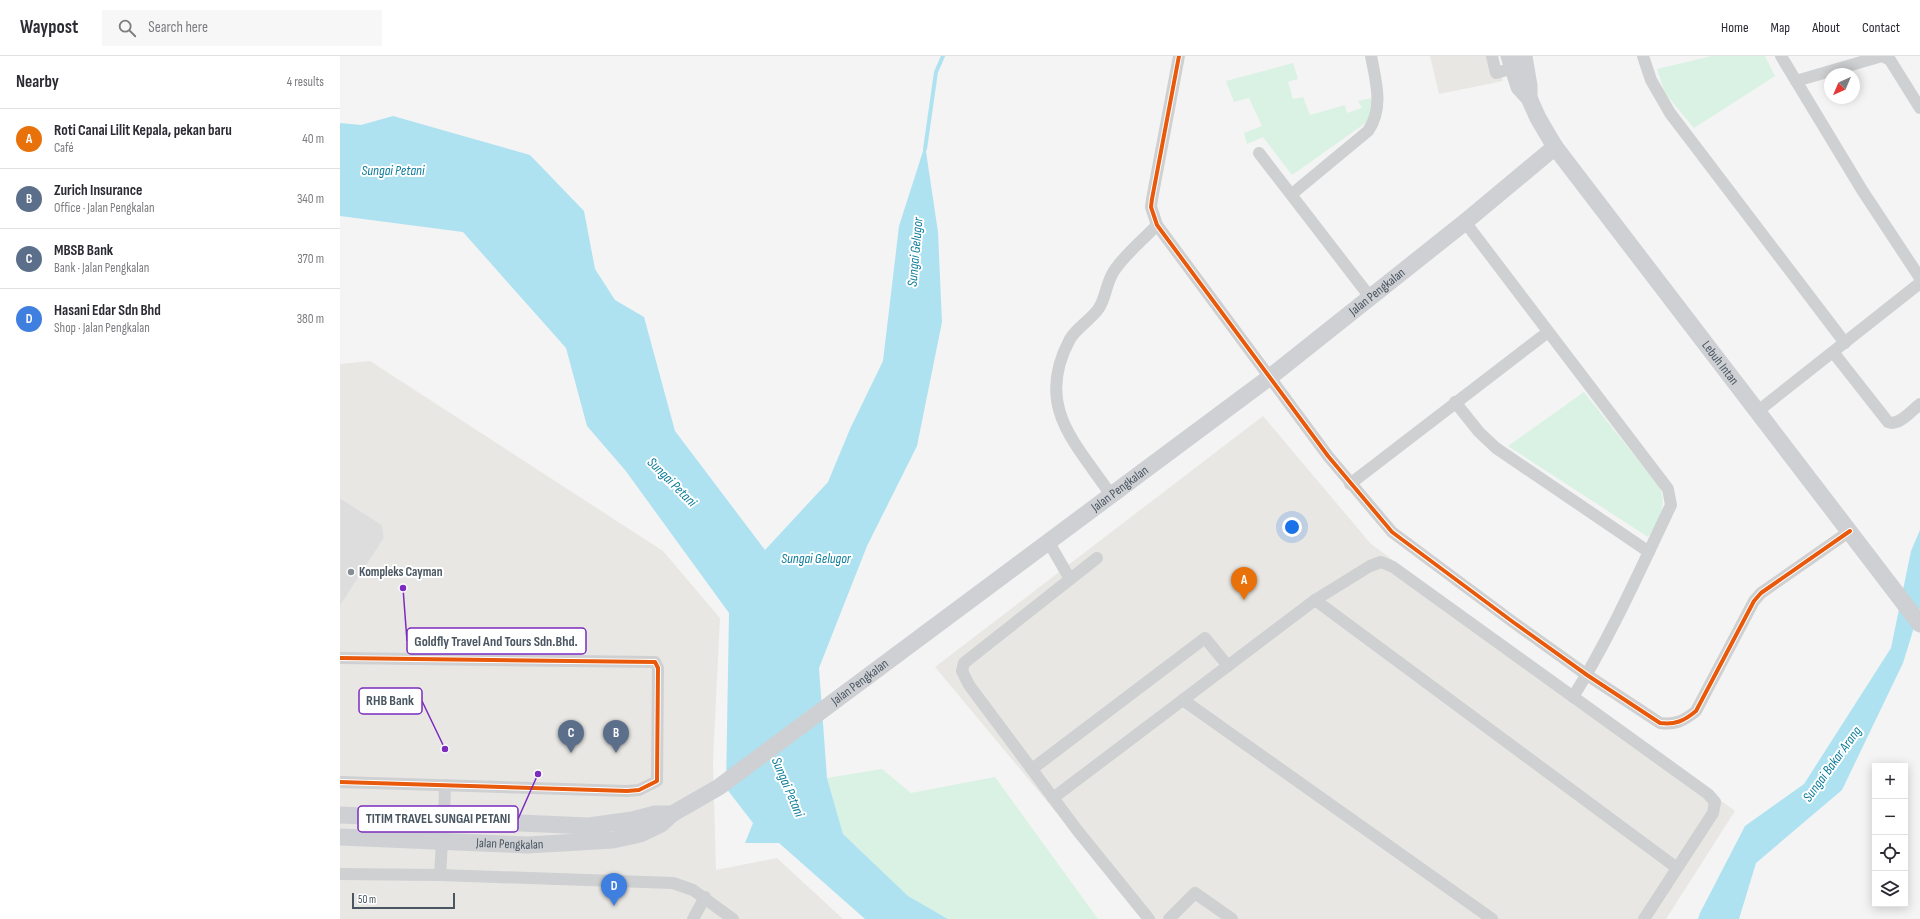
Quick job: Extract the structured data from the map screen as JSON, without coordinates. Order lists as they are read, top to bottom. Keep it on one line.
{"streets":{"main road":["Jalan Pengkalan","Lebuh Intan"]},"crossings":[["Jalan Pengkalan","Lebuh Intan"]],"water":["Sungai Petani","Sungai Gelugor","Sungai Bakar Arang"],"places":["Kompleks Cayman","Goldfly Travel And Tours Sdn.Bhd.","RHB Bank","TITIM TRAVEL SUNGAI PETANI"],"scale_bar":"50 m","north":"bottom left","page":{"header":"Waypost","search":"Search here","nav":["Home","Map","About","Contact"],"heading":["Nearby","4 results"],"list":[{"mark":"A","name":"Roti Canai Lilit Kepala, pekan baru","note":"Café","value":"40 m"},{"mark":"B","name":"Zurich Insurance","note":"Office · Jalan Pengkalan","value":"340 m"},{"mark":"C","name":"MBSB Bank","note":"Bank · Jalan Pengkalan","value":"370 m"},{"mark":"D","name":"Hasani Edar Sdn Bhd","note":"Shop · Jalan Pengkalan","value":"380 m"}],"pins":["A","B","C","D"],"map_buttons":["+","−"],"scale":"50 m"}}
